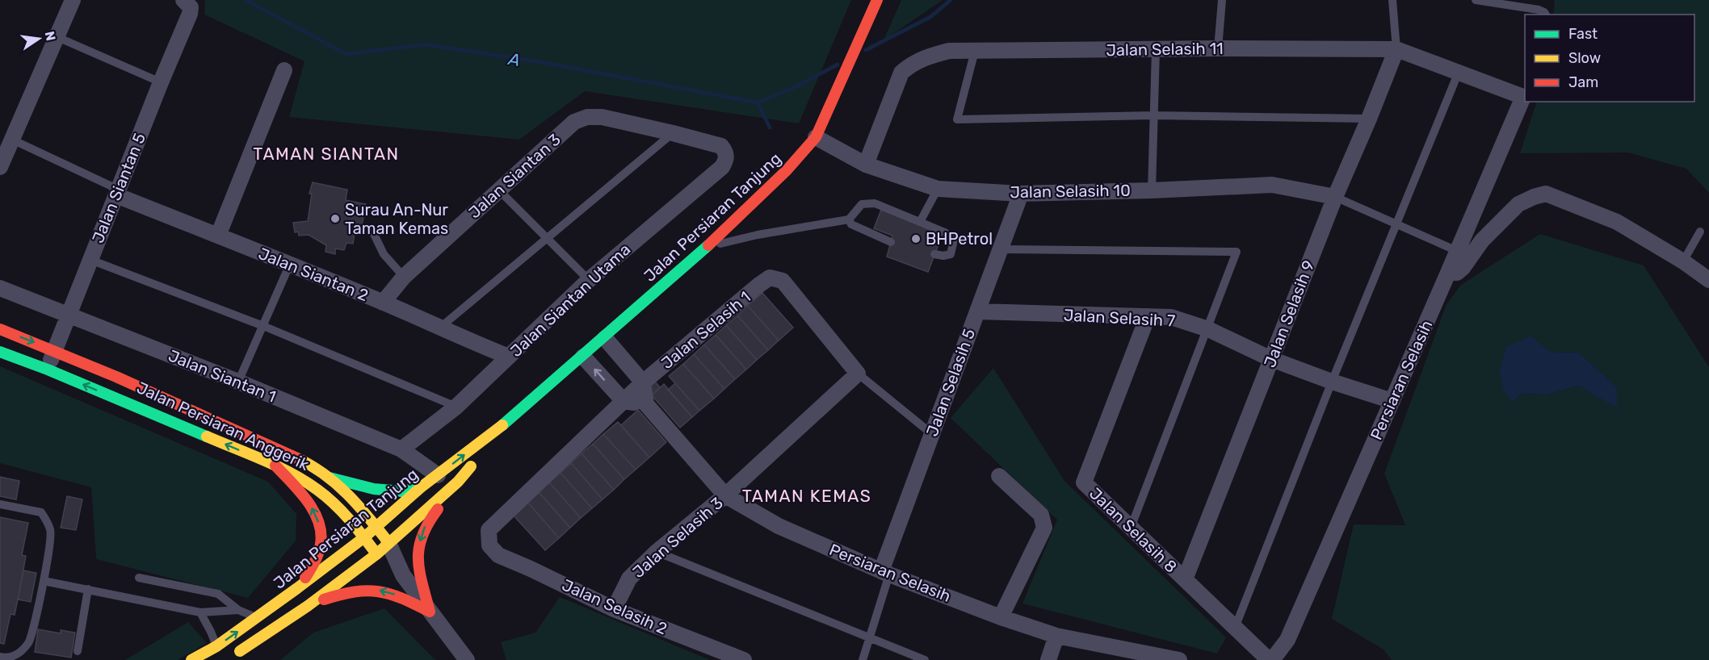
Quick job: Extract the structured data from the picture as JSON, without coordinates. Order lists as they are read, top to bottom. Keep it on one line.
{"streets":{"main road":["Jalan Persiaran Tanjung","Jalan Persiaran Anggerik"],"street":["Jalan Selasih 11","Jalan Siantan 3","Jalan Siantan 5","Jalan Selasih 10","Jalan Siantan 2","Jalan Siantan Utama","Jalan Selasih 9","Jalan Selasih 7","Jalan Selasih 1","Jalan Siantan 1","Persiaran Selasih","Jalan Selasih 5","Jalan Selasih 8","Jalan Selasih 3","Jalan Selasih 2"]},"crossings":[["Jalan Selasih 11","Jalan Selasih 10"],["Jalan Selasih 11","Jalan Selasih 9"],["Jalan Selasih 11","Persiaran Selasih"],["Jalan Siantan 3","Jalan Siantan 2"],["Jalan Siantan 3","Jalan Siantan Utama"],["Jalan Siantan 5","Jalan Siantan 2"],["Jalan Siantan 5","Jalan Siantan 1"],["Jalan Siantan 5","Jalan Persiaran Anggerik"],["Jalan Selasih 10","Jalan Persiaran Tanjung"],["Jalan Selasih 10","Jalan Selasih 9"],["Jalan Selasih 10","Jalan Selasih 5"],["Jalan Persiaran Tanjung","Jalan Siantan 1"],["Jalan Persiaran Tanjung","Jalan Persiaran Anggerik"],["Jalan Siantan 2","Jalan Siantan Utama"],["Jalan Siantan Utama","Jalan Siantan 1"],["Jalan Selasih 9","Jalan Selasih 7"],["Jalan Selasih 9","Jalan Selasih 8"],["Jalan Selasih 7","Persiaran Selasih"],["Jalan Selasih 7","Jalan Selasih 5"],["Jalan Selasih 7","Jalan Selasih 8"],["Jalan Selasih 1","Jalan Selasih 5"],["Jalan Selasih 1","Jalan Selasih 3"],["Jalan Selasih 1","Jalan Selasih 2"],["Persiaran Selasih","Jalan Selasih 5"],["Persiaran Selasih","Jalan Selasih 8"],["Persiaran Selasih","Jalan Selasih 3"],["Jalan Selasih 3","Jalan Selasih 2"]],"districts":["TAMAN SIANTAN","TAMAN KEMAS"],"water":["A"],"places":["Surau An-Nur Taman Kemas","BHPetrol"],"legend":["Fast","Slow","Jam"],"north":"right"}
